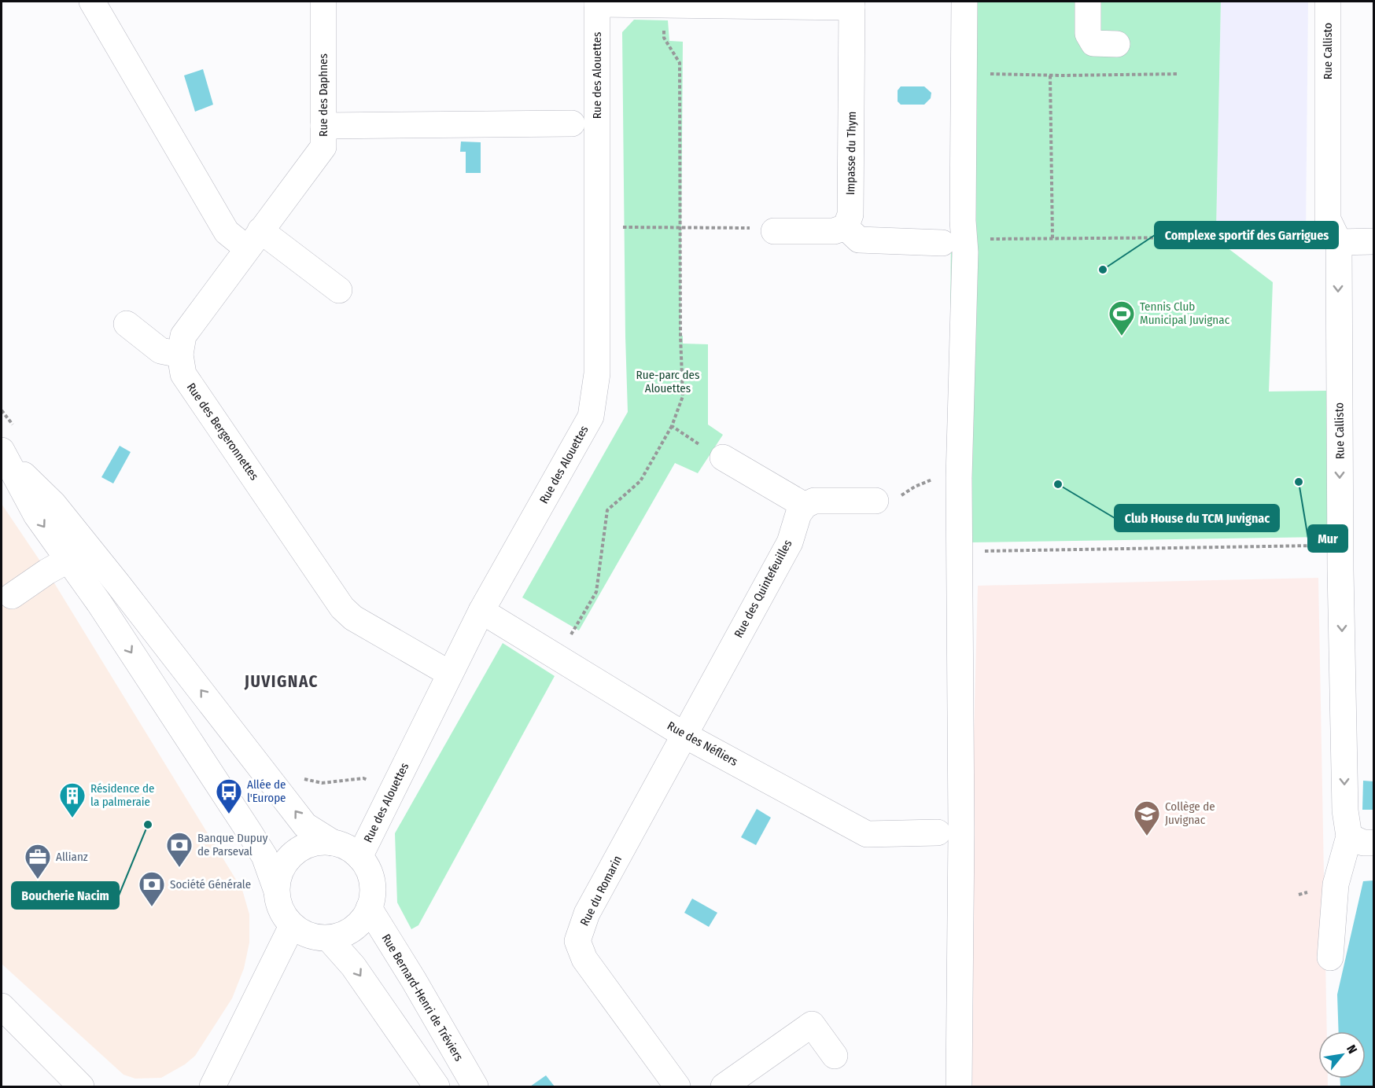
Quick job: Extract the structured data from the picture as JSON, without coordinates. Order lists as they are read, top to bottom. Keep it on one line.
{"streets":{"street":["Rue Callisto","Rue des Alouettes","Rue des Daphnes","Impasse du Thym","Rue des Bergeronnettes","Rue des Quintefeuilles","Rue des Néfliers","Rue du Romarin","Rue Bernard-Henri de Tréviers"]},"crossings":[["Rue des Alouettes","Rue des Bergeronnettes"],["Rue des Alouettes","Rue des Néfliers"],["Rue des Alouettes","Rue Bernard-Henri de Tréviers"],["Rue des Daphnes","Rue des Bergeronnettes"],["Rue des Quintefeuilles","Rue des Néfliers"],["Rue des Quintefeuilles","Rue du Romarin"],["Rue des Néfliers","Rue du Romarin"]],"one_way":["Rue Callisto"],"districts":["JUVIGNAC"],"parks":["Rue-parc des Alouettes"],"places":{"other":["Complexe sportif des Garrigues","Mur","Club House du TCM Juvignac","Boucherie Nacim"],"sports":["Tennis Club Municipal Juvignac"],"bus stop":["Allée de l'Europe"],"building":["Résidence de la palmeraie"],"school or university":["Collège de Juvignac"],"bank":["Banque Dupuy de Parseval","Société Générale"],"office":["Allianz"]},"north":"top right"}
